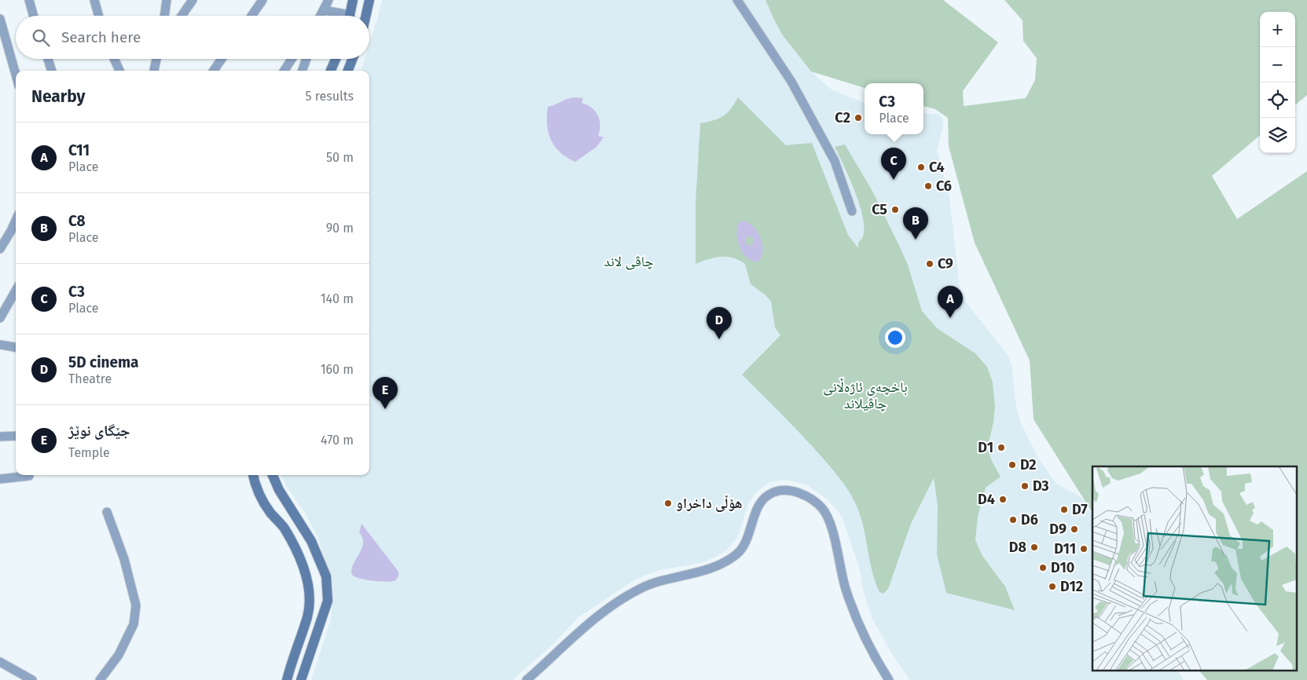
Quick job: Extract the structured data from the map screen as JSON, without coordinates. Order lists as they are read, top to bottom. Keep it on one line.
{"parks":["چاڤی لاند","باخچەی ئاژەڵانی چاڤیلاند"],"places":["C2","C4","C6","C5","C9","D1","D2","D3","D4","هۆڵی داخراو","D7","D6","D9","D8","D11","D10","D12"],"page":{"map_buttons":["+","−"],"search":"Search here","heading":["Nearby","5 results"],"popup":["C3","Place"],"list":[{"mark":"A","name":"C11","note":"Place","value":"50 m"},{"mark":"B","name":"C8","note":"Place","value":"90 m"},{"mark":"C","name":"C3","note":"Place","value":"140 m"},{"mark":"D","name":"5D cinema","note":"Theatre","value":"160 m"},{"mark":"E","name":"جێگای نوێژ","note":"Temple","value":"470 m"}],"pins":["C","B","A","D","E"]}}
